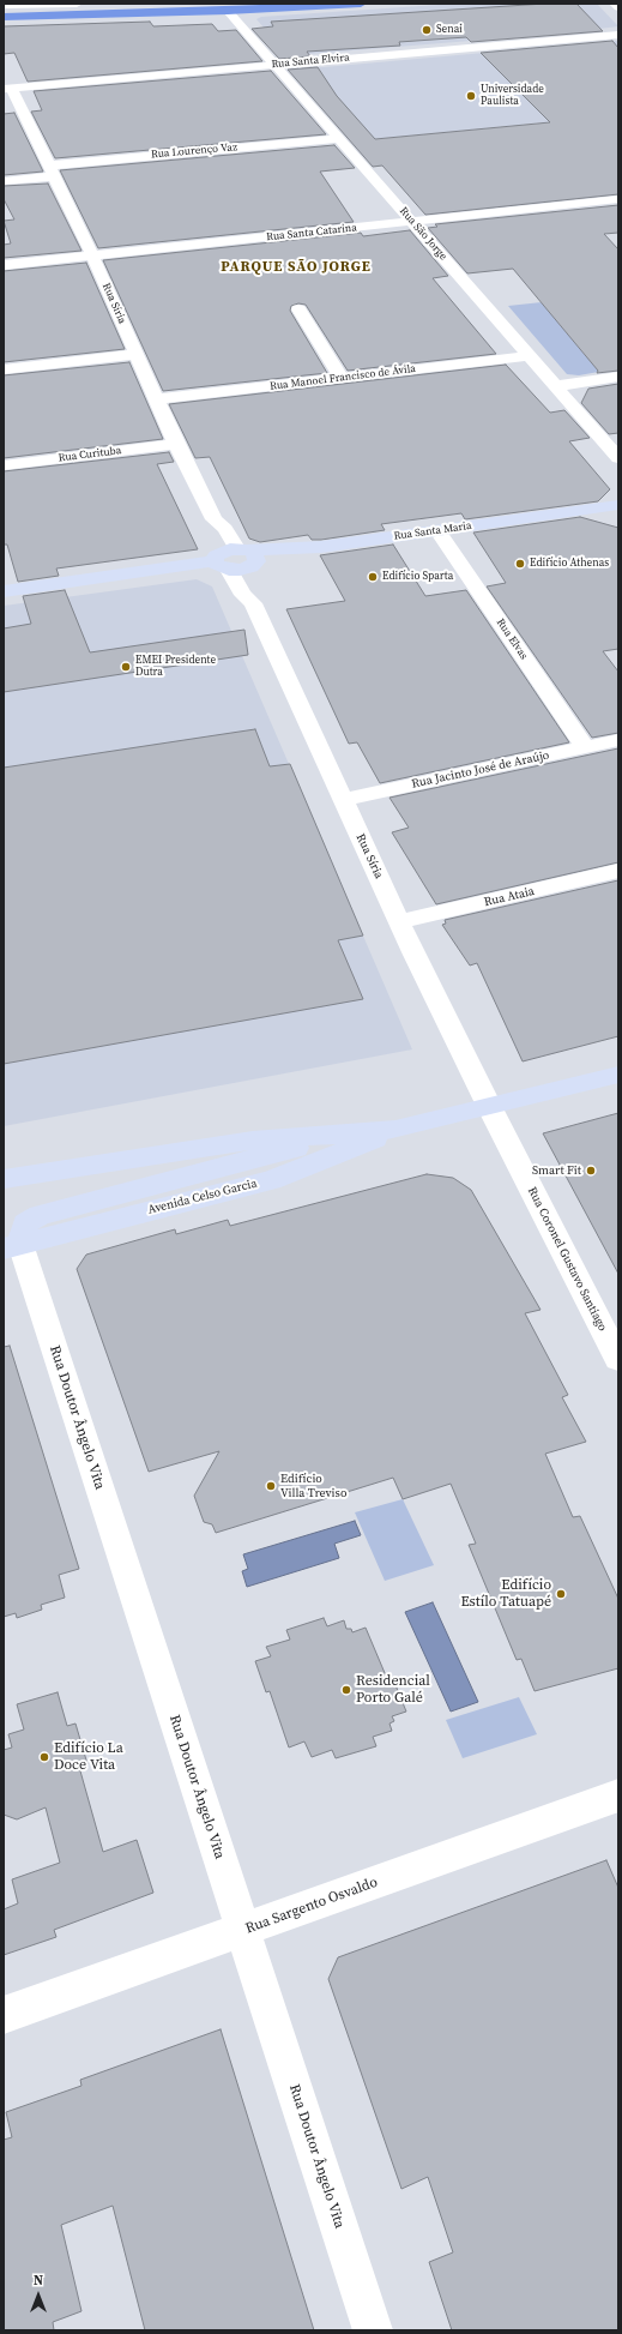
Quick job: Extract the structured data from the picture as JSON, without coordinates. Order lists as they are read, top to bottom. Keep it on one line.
{"streets":{"main road":["Rua Santa Maria","Avenida Celso Garcia"],"street":["Rua Santa Elvira","Rua Lourenço Vaz","Rua Santa Catarina","Rua São Jorge","Rua Síria","Rua Manoel Francisco de Ávila","Rua Curituba","Rua Elvas","Rua Jacinto José de Araújo","Rua Ataia","Rua Coronel Gustavo Santiago","Rua Doutor Ângelo Vita","Rua Sargento Osvaldo"]},"crossings":[["Rua Santa Elvira","Rua São Jorge"],["Rua Santa Elvira","Rua Síria"],["Rua Lourenço Vaz","Rua São Jorge"],["Rua Lourenço Vaz","Rua Síria"],["Rua Santa Catarina","Rua São Jorge"],["Rua Santa Catarina","Rua Síria"],["Rua São Jorge","Rua Manoel Francisco de Ávila"],["Rua Síria","Rua Manoel Francisco de Ávila"],["Rua Síria","Rua Curituba"],["Rua Síria","Rua Santa Maria"],["Rua Síria","Rua Jacinto José de Araújo"],["Rua Síria","Rua Ataia"],["Rua Síria","Avenida Celso Garcia"],["Rua Síria","Rua Coronel Gustavo Santiago"],["Rua Santa Maria","Rua Elvas"],["Rua Elvas","Rua Jacinto José de Araújo"],["Avenida Celso Garcia","Rua Coronel Gustavo Santiago"],["Avenida Celso Garcia","Rua Doutor Ângelo Vita"],["Rua Doutor Ângelo Vita","Rua Sargento Osvaldo"]],"districts":["PARQUE SÃO JORGE"],"places":["Senai","Universidade Paulista","Edifício Athenas","Edifício Sparta","EMEI Presidente Dutra","Smart Fit","Edifício Villa Treviso","Edifício Estílo Tatuapé","Residencial Porto Galé","Edifício La Doce Vita"],"north":"top"}
